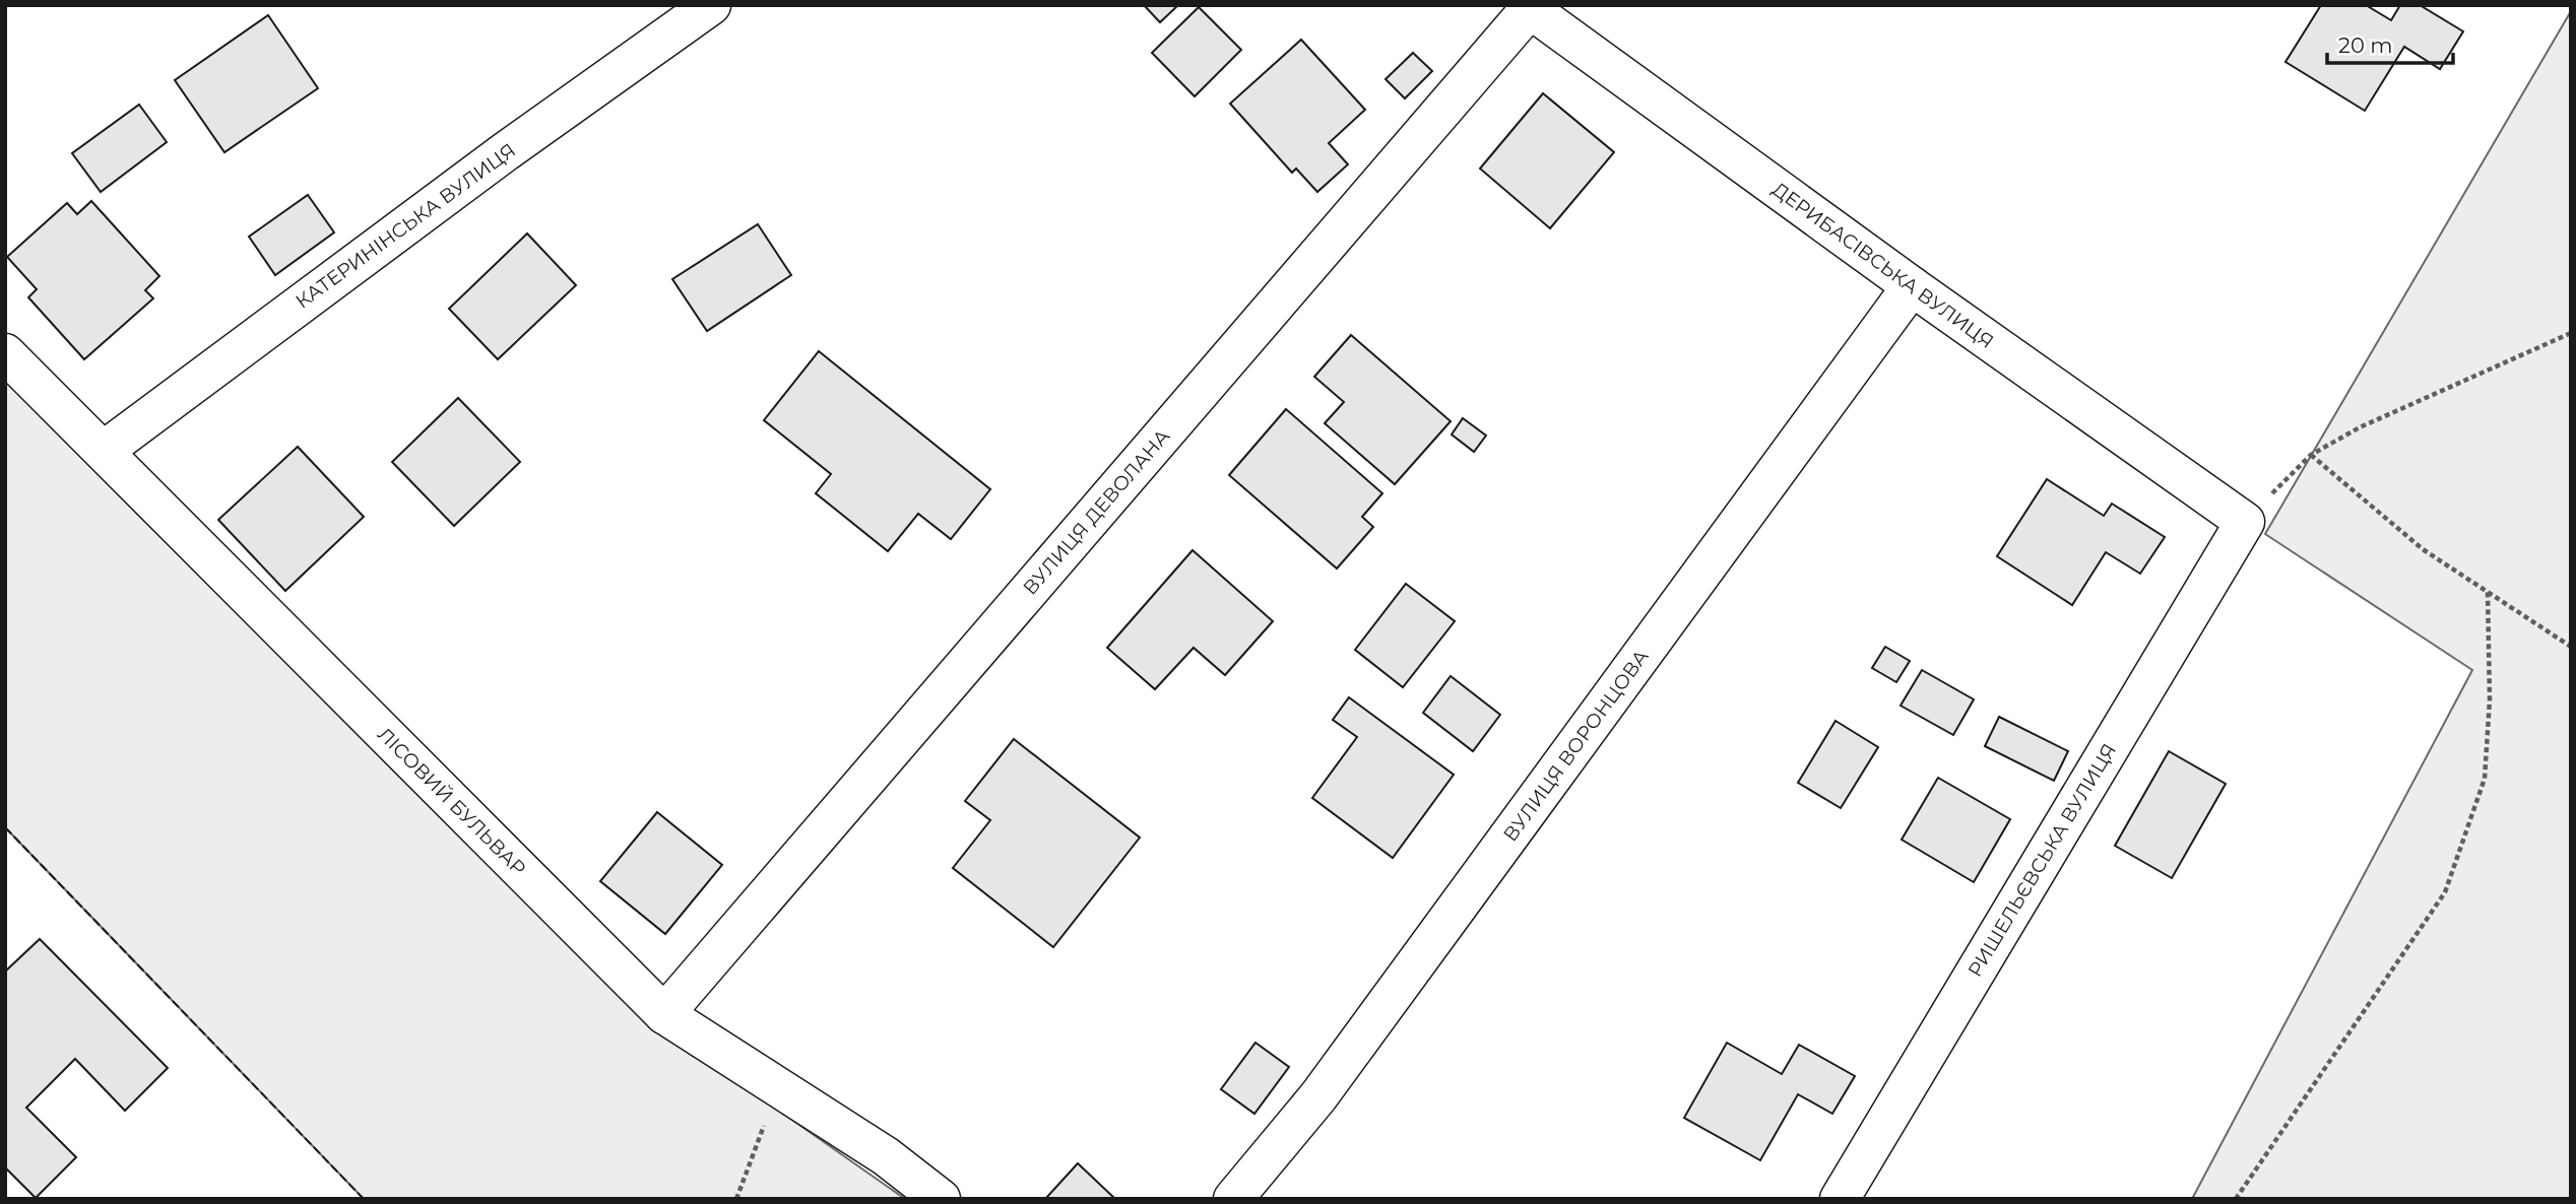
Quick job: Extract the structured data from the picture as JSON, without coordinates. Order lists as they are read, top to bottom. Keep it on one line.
{"streets":{"street":["КАТЕРИНІНСЬКА ВУЛИЦЯ","ДЕРИБАСІВСЬКА ВУЛИЦЯ","ВУЛИЦЯ ДЕВОЛАНА","ВУЛИЦЯ ВОРОНЦОВА","ЛІСОВИЙ БУЛЬВАР","РИШЕЛЬЄВСЬКА ВУЛИЦЯ"]},"crossings":[["КАТЕРИНІНСЬКА ВУЛИЦЯ","ЛІСОВИЙ БУЛЬВАР"],["ДЕРИБАСІВСЬКА ВУЛИЦЯ","ВУЛИЦЯ ДЕВОЛАНА"],["ДЕРИБАСІВСЬКА ВУЛИЦЯ","ВУЛИЦЯ ВОРОНЦОВА"],["ДЕРИБАСІВСЬКА ВУЛИЦЯ","РИШЕЛЬЄВСЬКА ВУЛИЦЯ"],["ВУЛИЦЯ ДЕВОЛАНА","ЛІСОВИЙ БУЛЬВАР"]],"scale_bar":"20 m"}
